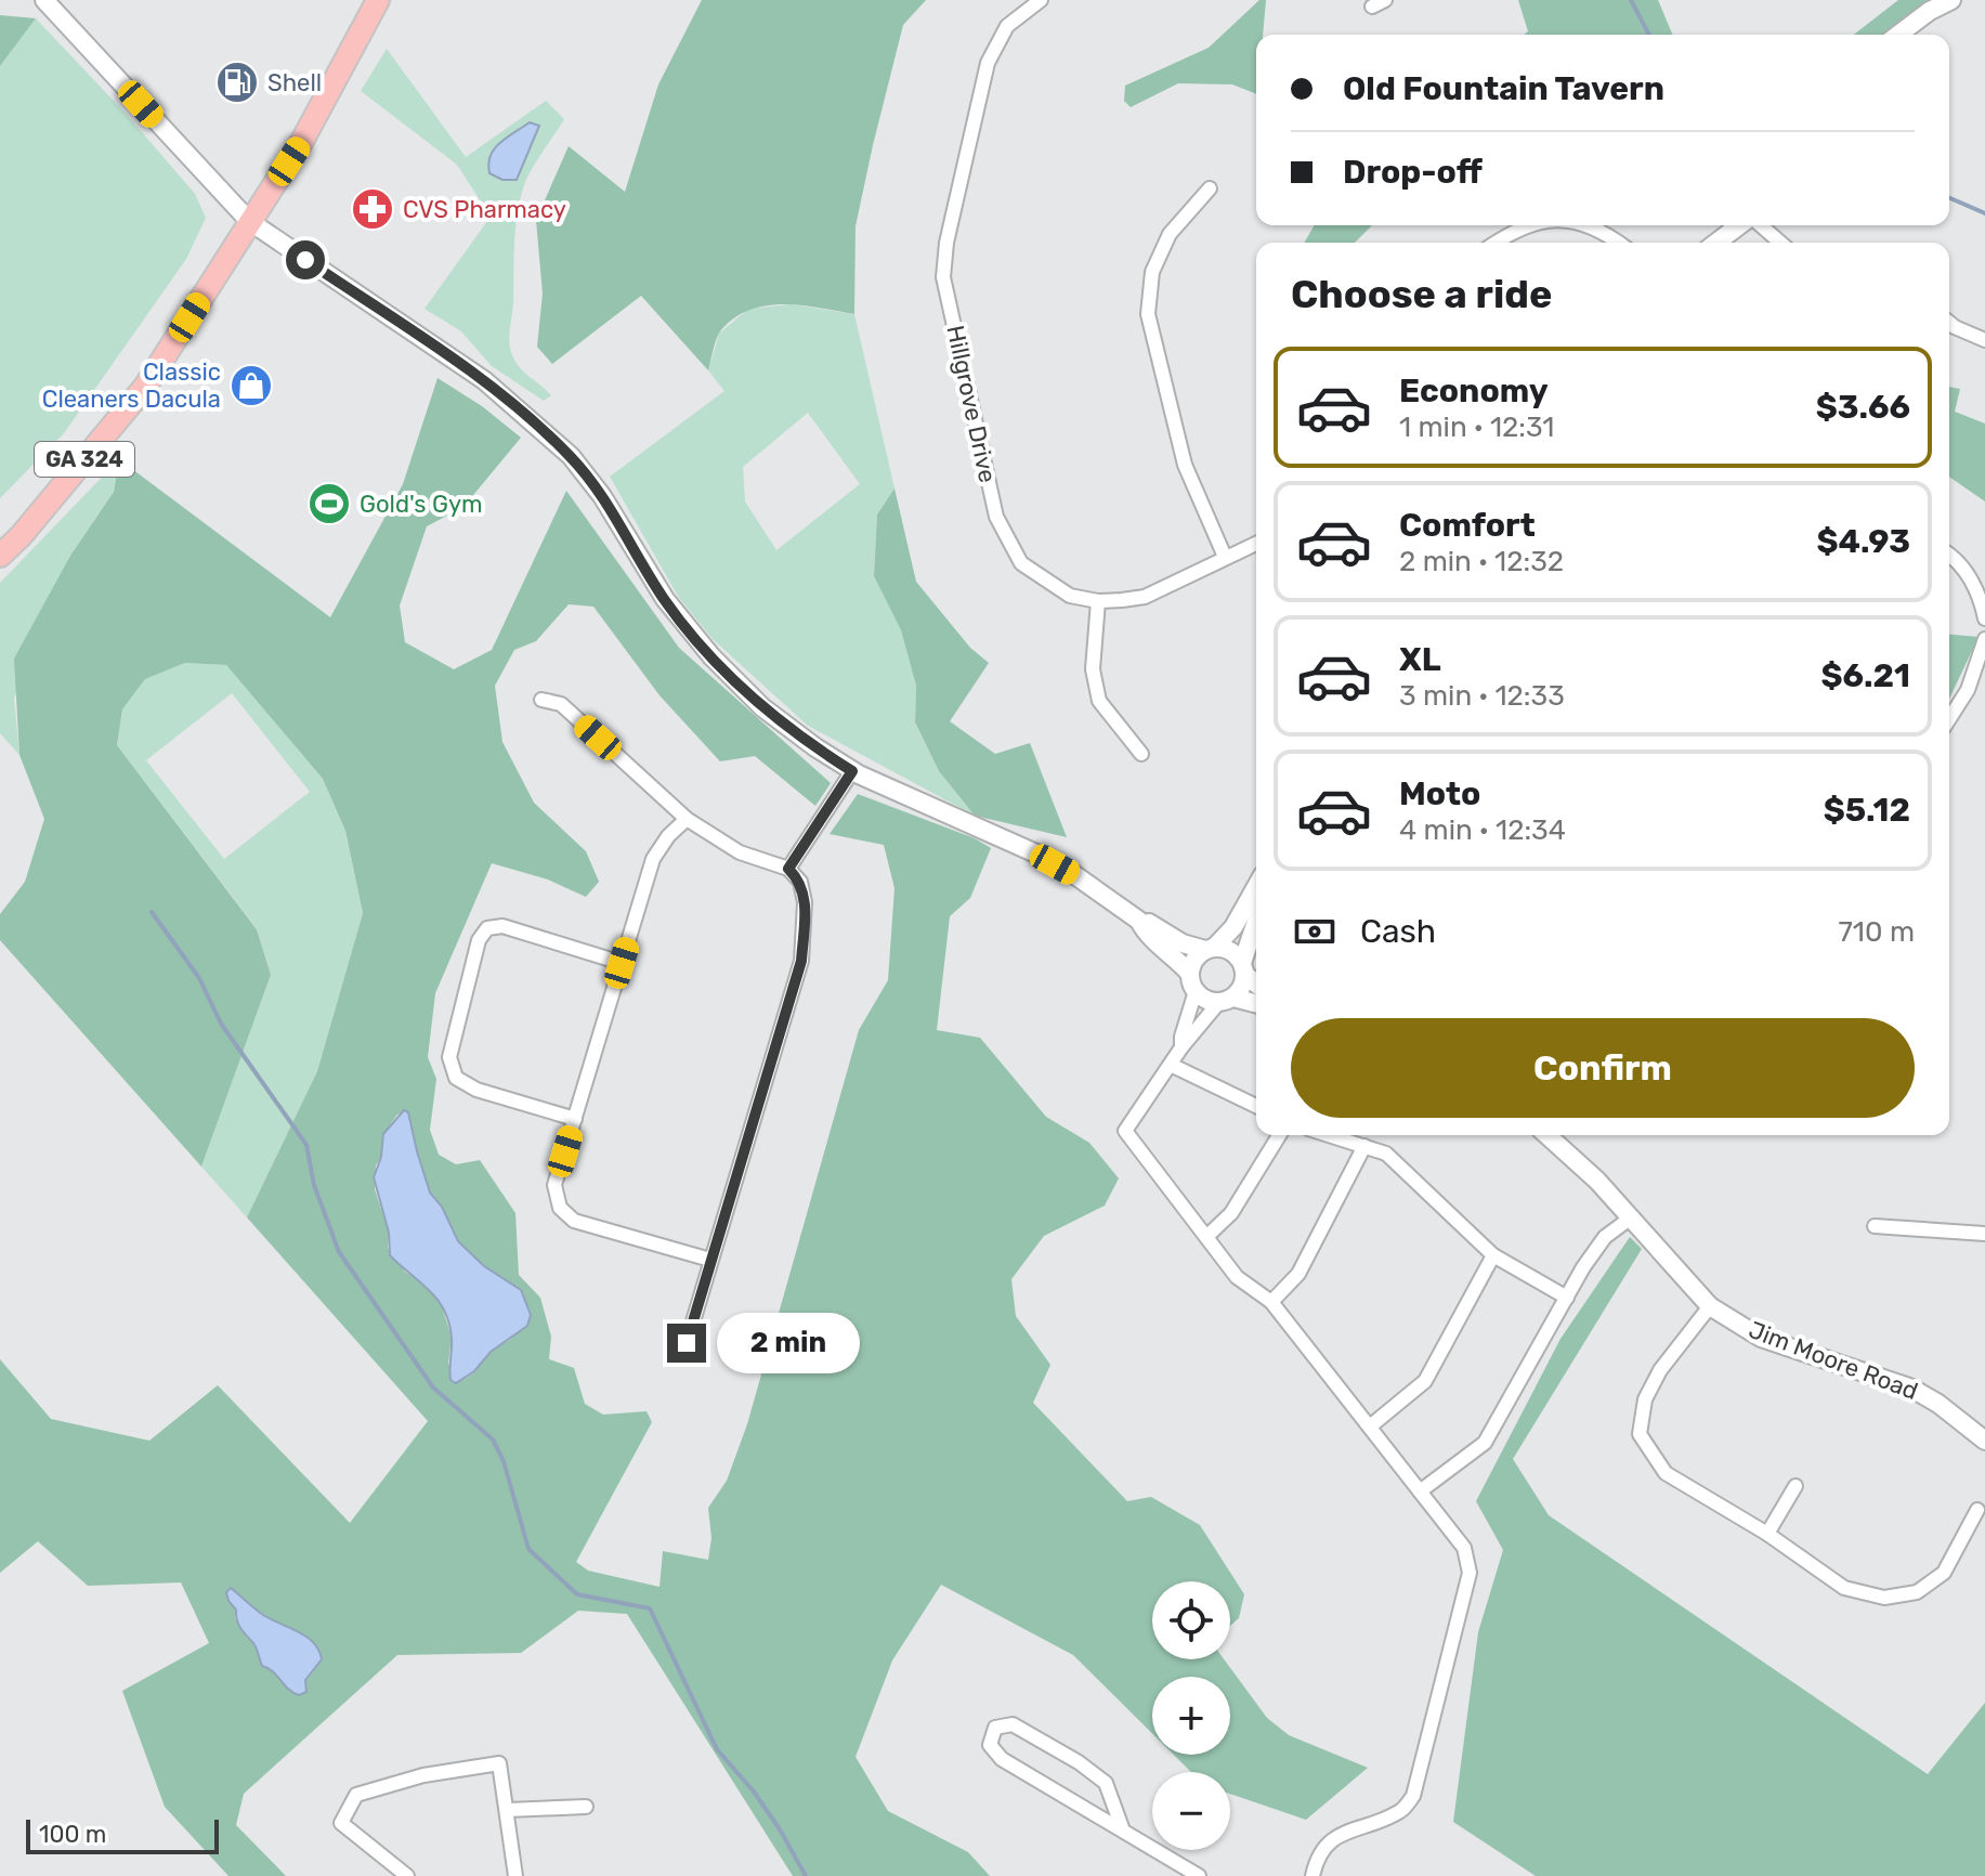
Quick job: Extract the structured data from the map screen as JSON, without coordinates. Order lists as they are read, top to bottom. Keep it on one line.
{"streets":{"main road":["GA 324"],"street":["Hillgrove Drive","Jim Moore Road"]},"places":{"fuel station":["Shell"],"pharmacy":["CVS Pharmacy"],"shop":["Classic Cleaners Dacula"],"sports":["Gold's Gym"]},"scale_bar":"100 m","page":{"banner":["Old Fountain Tavern","Drop-off"],"heading":"Choose a ride","list":[{"name":"Economy","note":"1 min · 12:31","value":"$3.66"},{"name":"Comfort","note":"2 min · 12:32","value":"$4.93"},{"name":"XL","note":"3 min · 12:33","value":"$6.21"},{"name":"Moto","note":"4 min · 12:34","value":"$5.12"}],"pay":["Cash","710 m"],"buttons":"Confirm","bubble":"2 min","map_buttons":["+","−"],"scale":"100 m"}}
